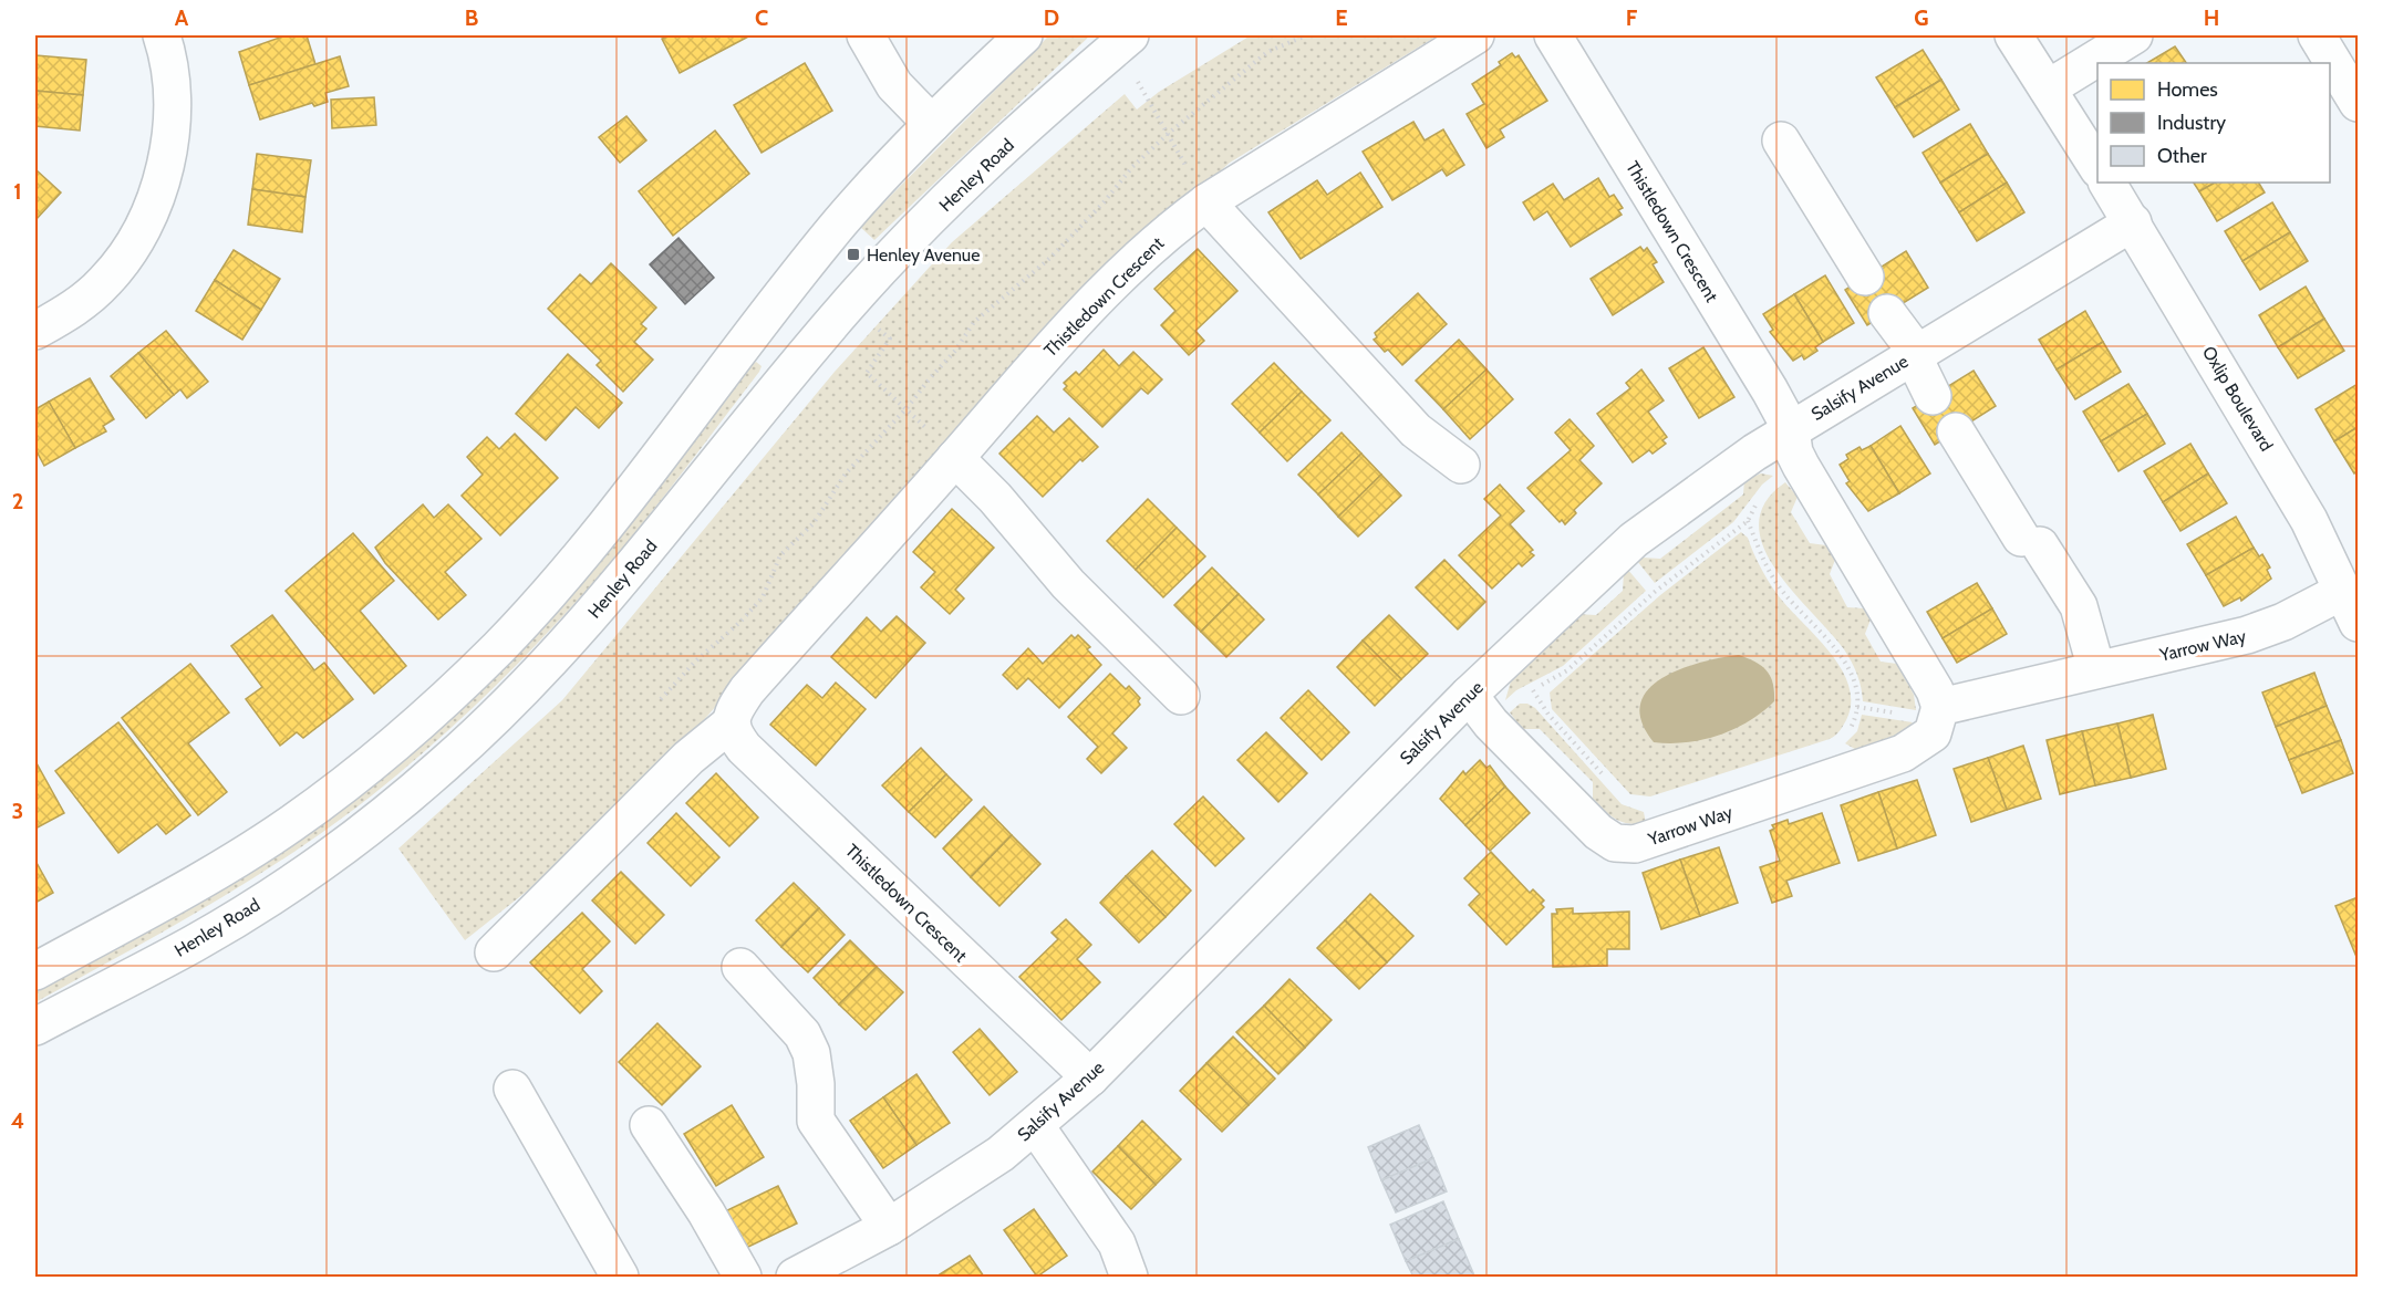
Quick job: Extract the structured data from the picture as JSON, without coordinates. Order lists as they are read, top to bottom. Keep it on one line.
{"streets":{"street":["Henley Road","Thistledown Crescent","Salsify Avenue","Oxlip Boulevard","Yarrow Way"]},"crossings":[["Thistledown Crescent","Salsify Avenue"],["Salsify Avenue","Oxlip Boulevard"],["Salsify Avenue","Yarrow Way"],["Oxlip Boulevard","Yarrow Way"]],"places":{"transit":["Henley Avenue"]},"legend":["Homes","Industry","Other"],"grid":{"columns":["A","B","C","D","E","F","G","H"],"rows":["1","2","3","4"]}}
